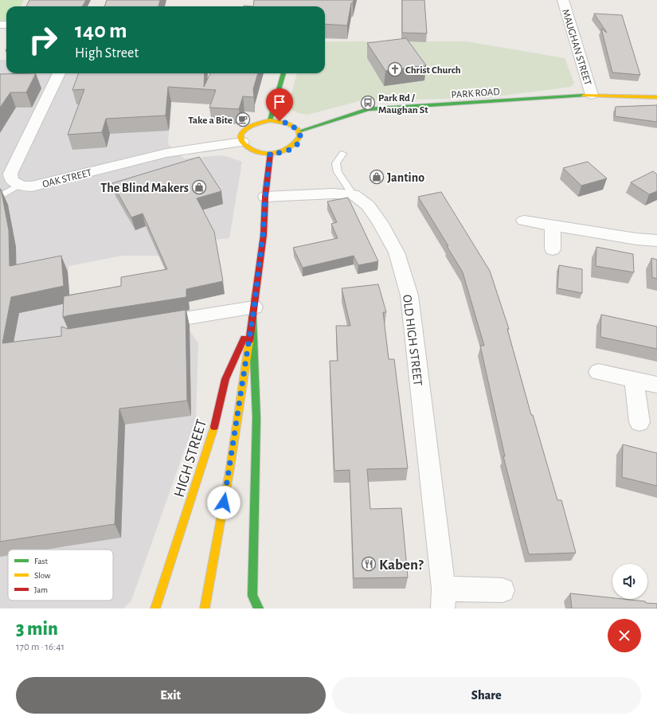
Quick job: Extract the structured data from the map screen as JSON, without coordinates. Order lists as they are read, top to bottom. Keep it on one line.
{"streets":{"main road":["PARK ROAD","HIGH STREET"],"street":["MAUGHAN STREET","OAK STREET","OLD HIGH STREET"]},"crossings":[["MAUGHAN STREET","PARK ROAD"],["PARK ROAD","OAK STREET"],["PARK ROAD","HIGH STREET"],["OAK STREET","HIGH STREET"]],"places":{"church":["Christ Church"],"bus stop":["Park Rd / Maughan St"],"cafe":["Take a Bite"],"shop":["Jantino","The Blind Makers"],"restaurant":["Kaben?"]},"legend":["Fast","Slow","Jam"],"page":{"turn":["140 m","High Street"],"heading":["3 min","170 m · 16:41"],"buttons":["Exit","Share"]}}
